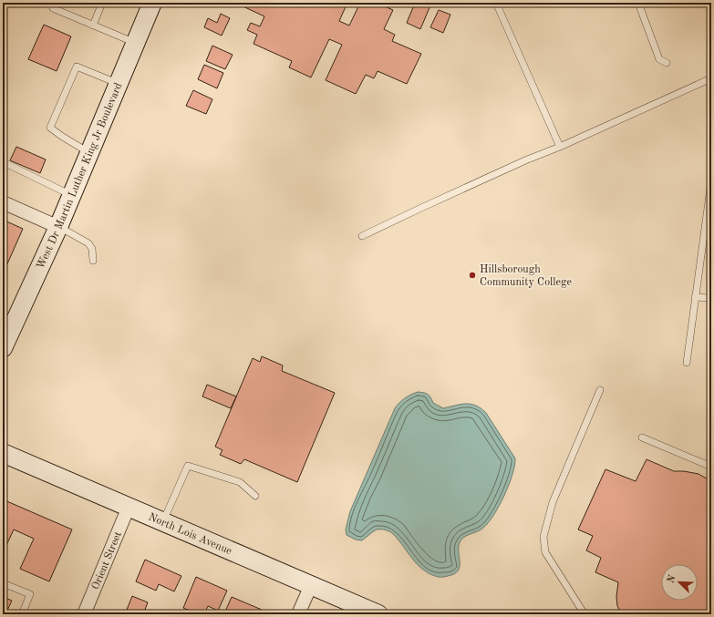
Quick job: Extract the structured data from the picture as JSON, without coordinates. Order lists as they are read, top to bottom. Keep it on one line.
{"streets":{"street":["West Dr Martin Luther King Jr Boulevard","North Lois Avenue","Orient Street"]},"crossings":[["North Lois Avenue","Orient Street"]],"places":["Hillsborough Community College"],"north":"top left"}
